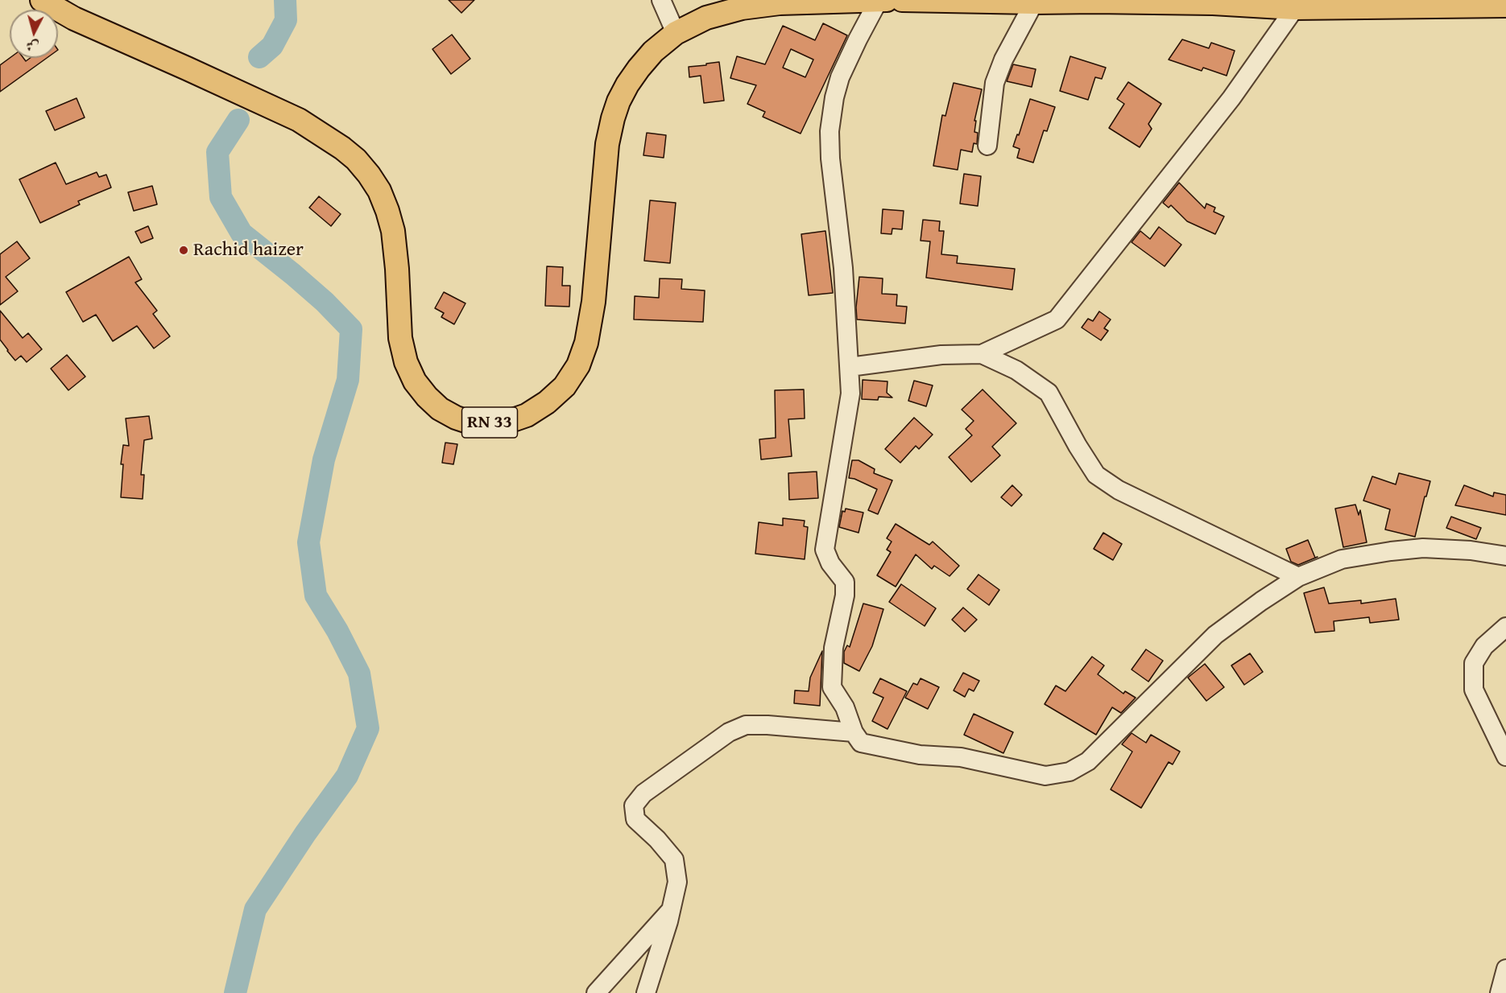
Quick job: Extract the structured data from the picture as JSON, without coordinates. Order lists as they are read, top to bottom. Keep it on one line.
{"streets":{"main road":["RN 33"]},"places":["Rachid haizer"],"north":"bottom"}
